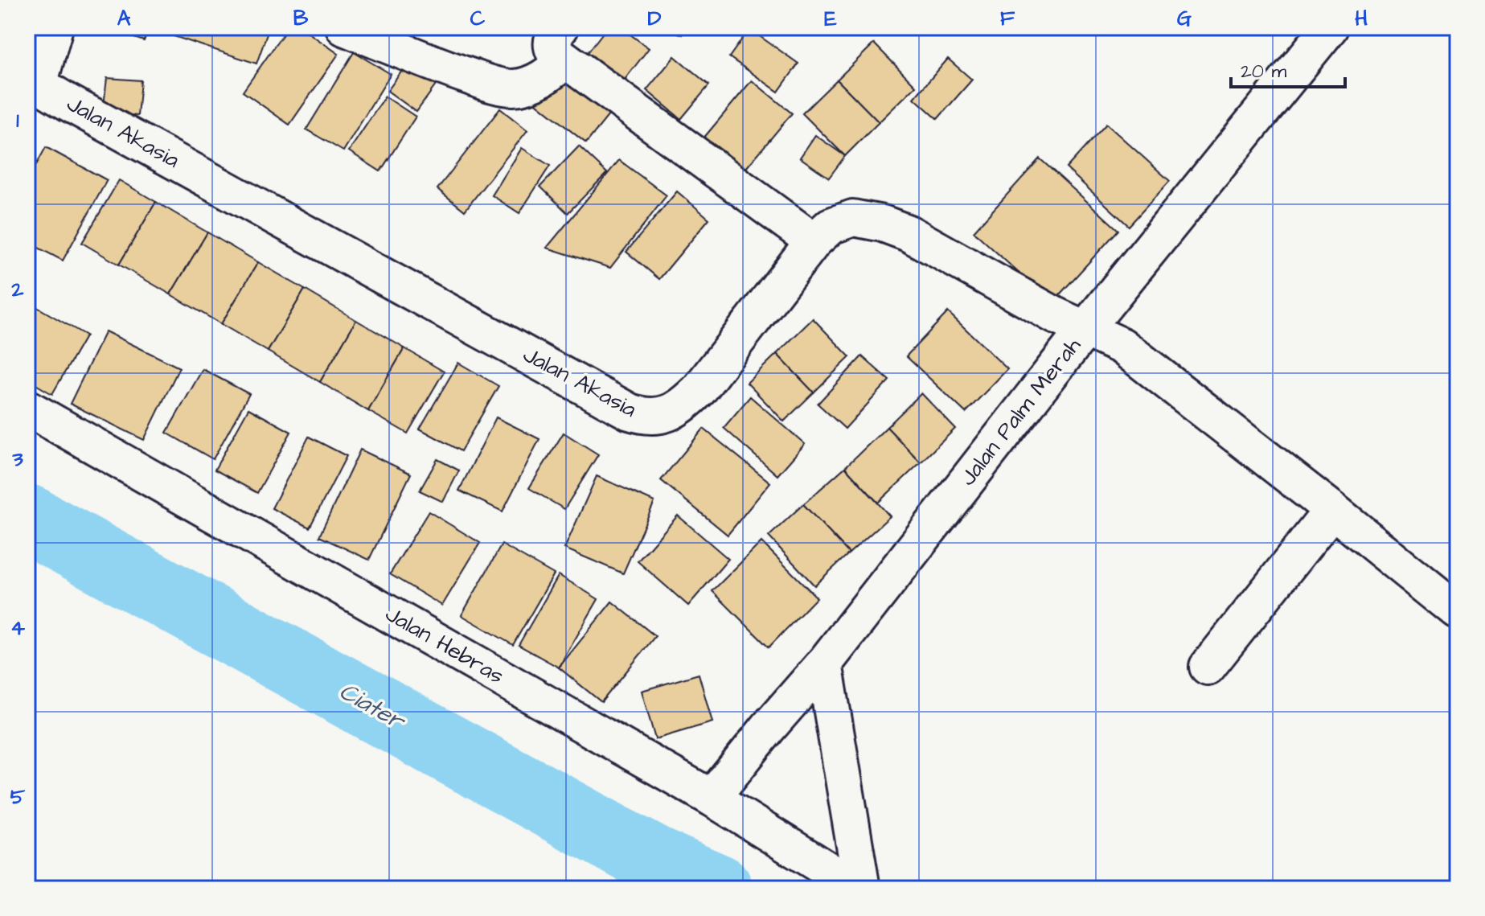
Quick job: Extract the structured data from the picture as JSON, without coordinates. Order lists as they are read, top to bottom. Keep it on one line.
{"streets":{"street":["Jalan Akasia","Jalan Palm Merah","Jalan Hebras"]},"crossings":[["Jalan Akasia","Jalan Palm Merah"],["Jalan Palm Merah","Jalan Hebras"]],"water":["Ciater"],"scale_bar":"20 m","grid":{"columns":["A","B","C","D","E","F","G","H"],"rows":["1","2","3","4","5"]}}
